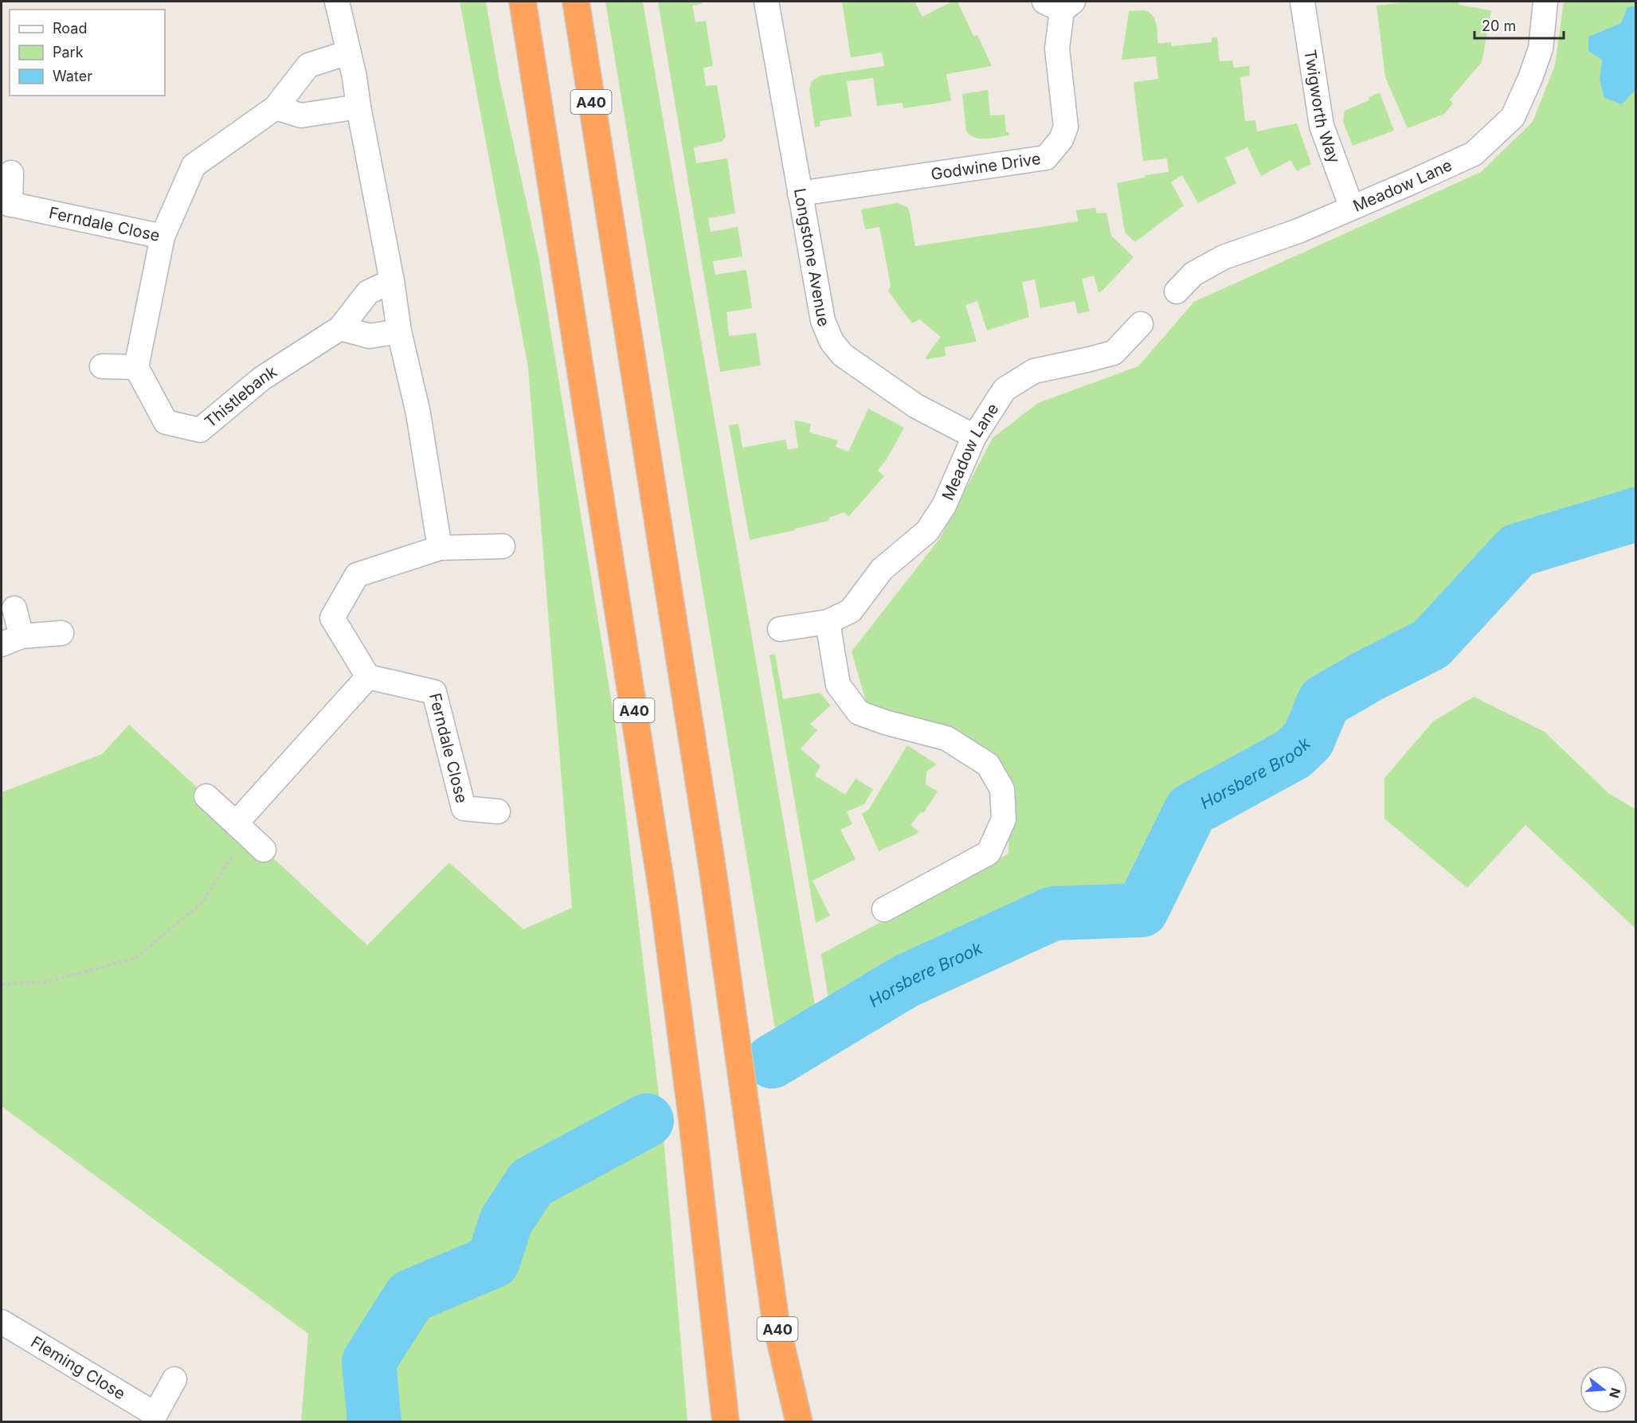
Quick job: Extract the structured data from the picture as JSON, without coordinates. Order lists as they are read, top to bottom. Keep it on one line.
{"streets":{"highway":["A40"],"street":["Twigworth Way","Godwine Drive","Meadow Lane","Ferndale Close","Longstone Avenue","Thistlebank","Fleming Close"]},"crossings":[["Twigworth Way","Meadow Lane"],["Godwine Drive","Longstone Avenue"],["Meadow Lane","Longstone Avenue"]],"water":["Horsbere Brook"],"legend":["Road","Park","Water"],"scale_bar":"20 m","north":"right"}
